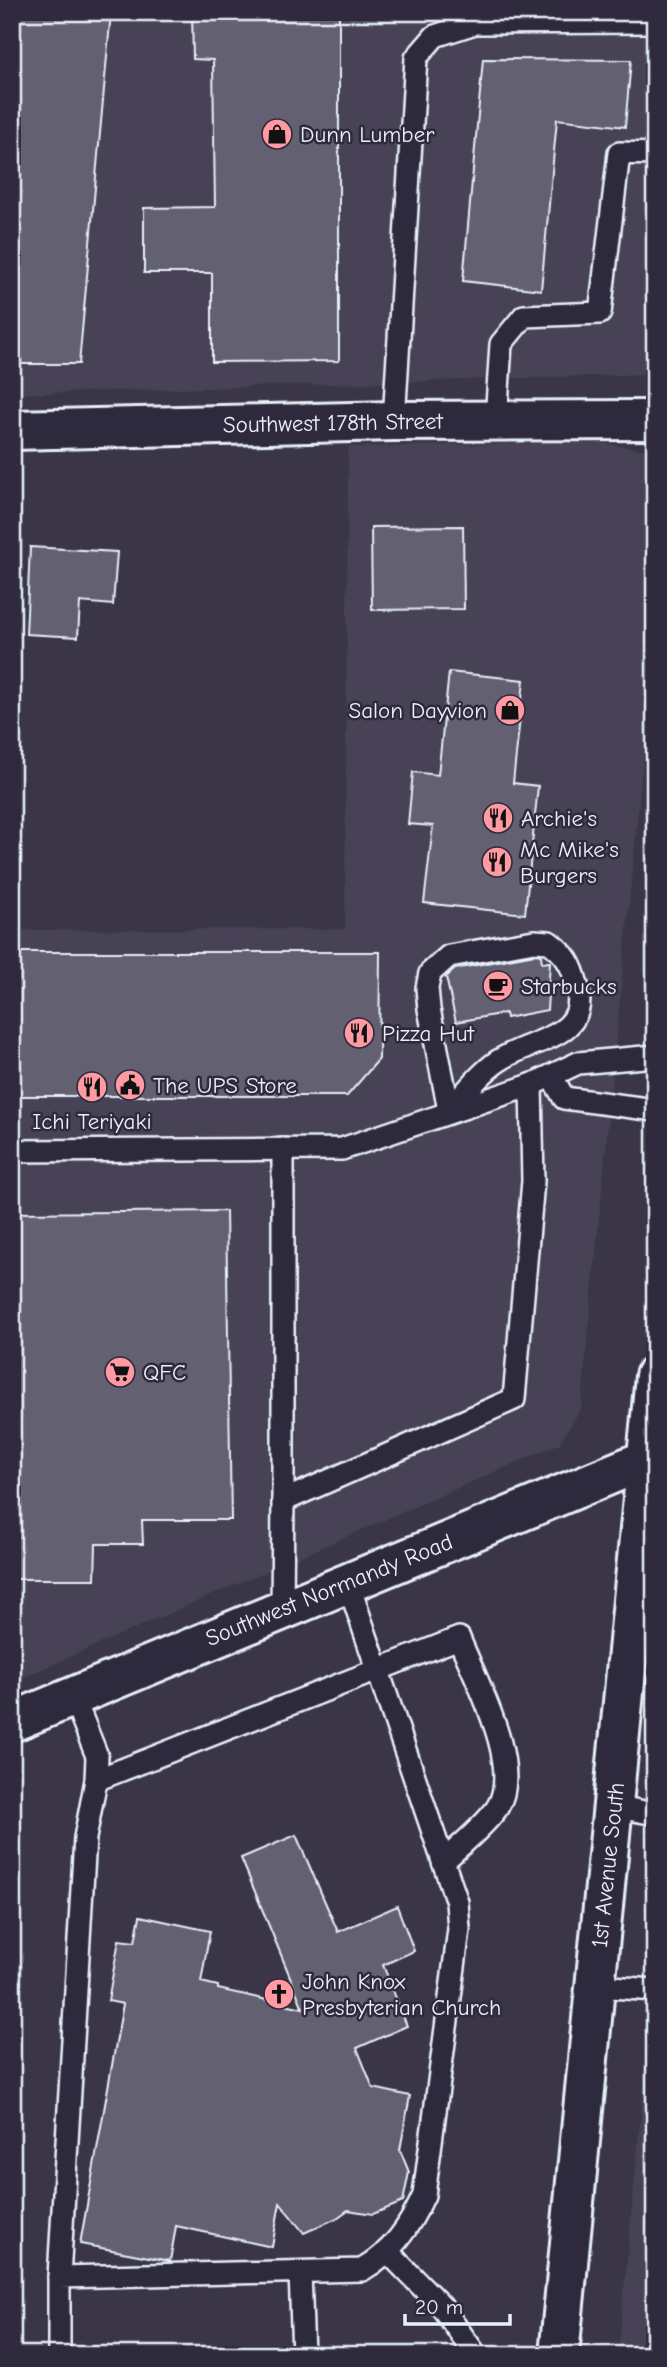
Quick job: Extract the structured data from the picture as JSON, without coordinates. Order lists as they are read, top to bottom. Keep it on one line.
{"streets":{"street":["Southwest 178th Street","Southwest Normandy Road","1st Avenue South"]},"crossings":[["Southwest Normandy Road","1st Avenue South"]],"places":{"shop":["Dunn Lumber","Salon Dayvion"],"restaurant":["Archie's","Mc Mike's Burgers","Pizza Hut","Ichi Teriyaki"],"cafe":["Starbucks"],"public building":["The UPS Store"],"supermarket":["QFC"],"church":["John Knox Presbyterian Church"]},"scale_bar":"20 m"}
